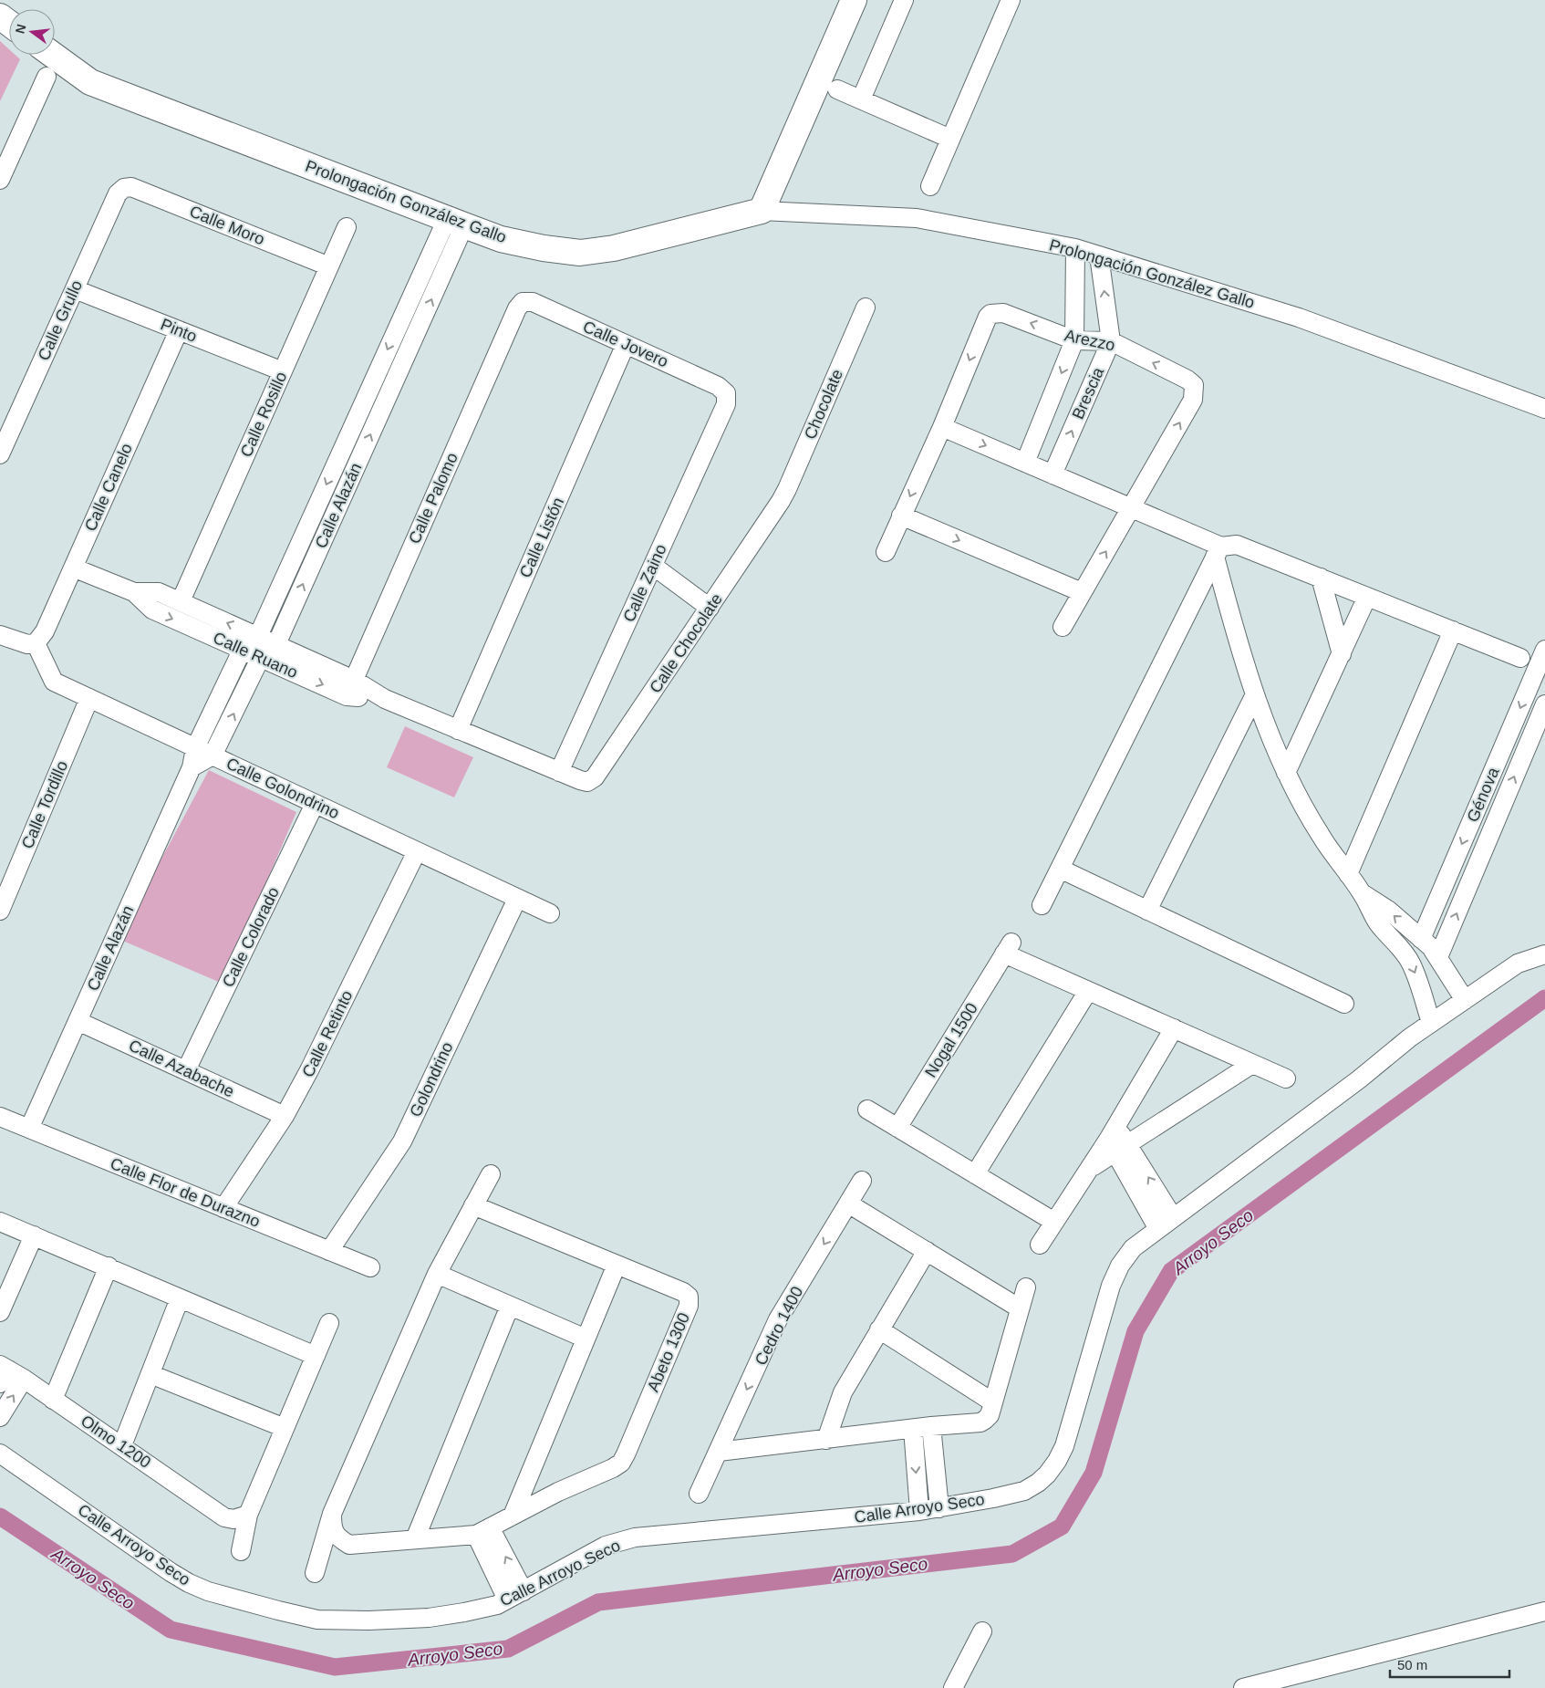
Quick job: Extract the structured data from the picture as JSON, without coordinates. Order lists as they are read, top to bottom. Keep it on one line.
{"streets":{"street":["Prolongación González Gallo","Calle Moro","Calle Grullo","Pinto","Arezzo","Calle Jovero","Brescia","Chocolate","Calle Rosillo","Calle Canelo","Calle Palomo","Calle Alazán","Calle Listón","Calle Zaino","Calle Chocolate","Calle Ruano","Calle Golondrino","Génova","Calle Tordillo","Calle Colorado","Calle Retinto","Nogal 1500","Calle Azabache","Golondrino","Calle Flor de Durazno","Cedro 1400","Abeto 1300","Olmo 1200","Calle Arroyo Seco"]},"crossings":[["Prolongación González Gallo","Brescia"],["Prolongación González Gallo","Calle Alazán"],["Calle Moro","Calle Grullo"],["Calle Moro","Calle Rosillo"],["Calle Grullo","Pinto"],["Pinto","Calle Rosillo"],["Pinto","Calle Canelo"],["Arezzo","Brescia"],["Calle Jovero","Calle Palomo"],["Calle Jovero","Calle Listón"],["Calle Jovero","Calle Zaino"],["Chocolate","Calle Chocolate"],["Calle Rosillo","Calle Ruano"],["Calle Canelo","Calle Ruano"],["Calle Canelo","Calle Golondrino"],["Calle Palomo","Calle Ruano"],["Calle Alazán","Calle Ruano"],["Calle Alazán","Calle Golondrino"],["Calle Alazán","Calle Azabache"],["Calle Alazán","Calle Flor de Durazno"],["Calle Listón","Calle Ruano"],["Calle Zaino","Calle Ruano"],["Calle Chocolate","Calle Ruano"],["Calle Golondrino","Calle Tordillo"],["Calle Golondrino","Calle Colorado"],["Calle Golondrino","Calle Retinto"],["Calle Golondrino","Golondrino"],["Calle Colorado","Calle Azabache"],["Calle Retinto","Calle Azabache"],["Calle Retinto","Calle Flor de Durazno"],["Golondrino","Calle Flor de Durazno"]],"water":["Arroyo Seco"],"scale_bar":"50 m","north":"left"}
